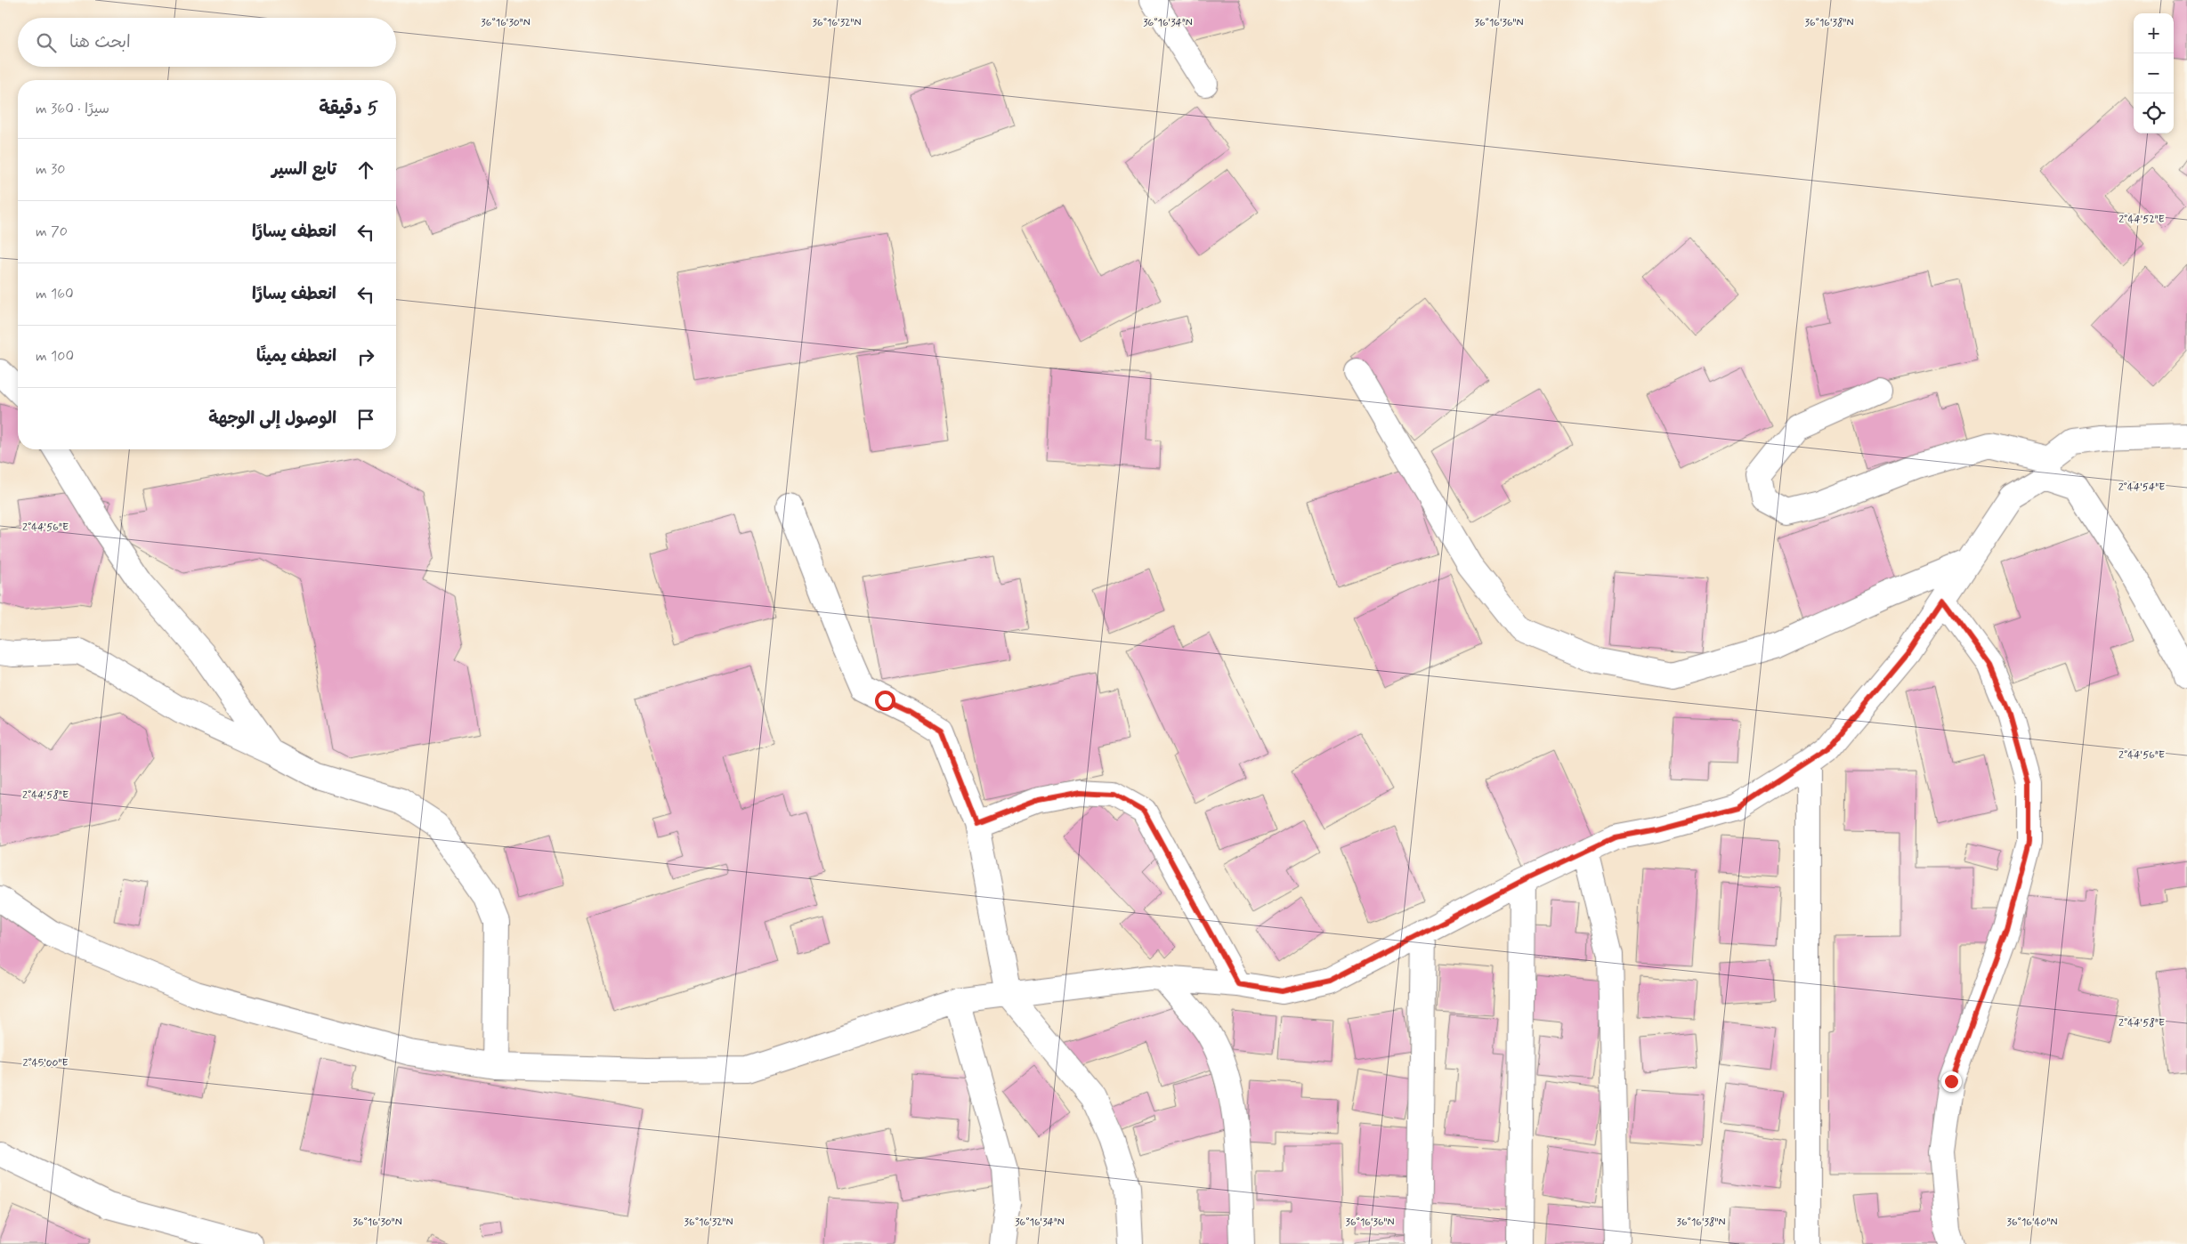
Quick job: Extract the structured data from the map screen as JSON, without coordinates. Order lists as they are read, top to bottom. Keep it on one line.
{"page":{"map_buttons":["+","−"],"search":"ابحث هنا","heading":["5 دقيقة","سيرًا · 360 m"],"list":[["تابع السير","30 m"],["انعطف يسارًا","70 m"],["انعطف يسارًا","160 m"],["انعطف يمينًا","100 m"],"الوصول إلى الوجهة"]},"coordinates":["36°16'30\"N","36°16'32\"N","36°16'34\"N","36°16'36\"N","36°16'38\"N","2°44'52\"E","2°44'54\"E","2°44'56\"E","2°44'58\"E","2°45'00\"E","36°16'40\"N"]}
